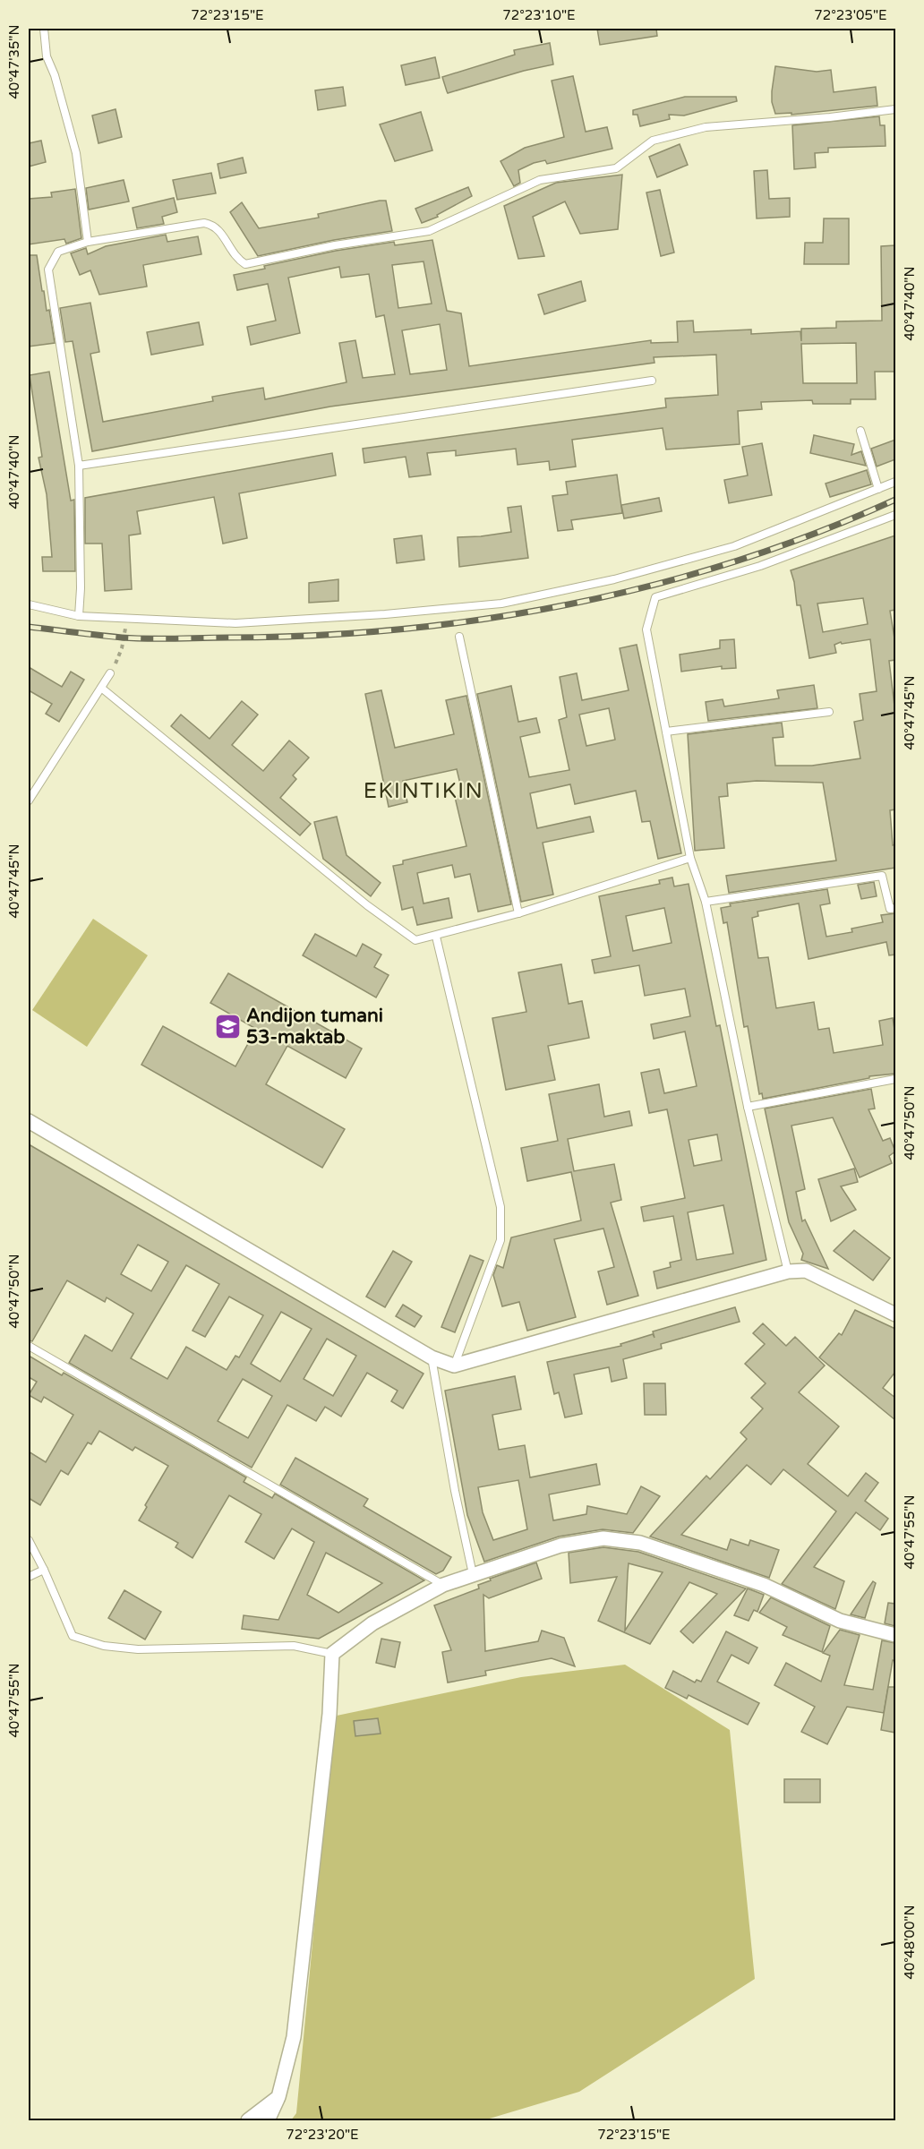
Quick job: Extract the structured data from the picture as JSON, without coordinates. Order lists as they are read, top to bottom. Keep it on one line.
{"districts":["EKINTIKIN"],"places":{"school or university":["Andijon tumani 53-maktab"]},"coordinates":["72°23'15\"E","72°23'10\"E","72°23'05\"E","40°47'35\"N","40°47'40\"N","40°47'45\"N","40°47'50\"N","40°47'55\"N","40°48'00\"N","72°23'20\"E"]}
